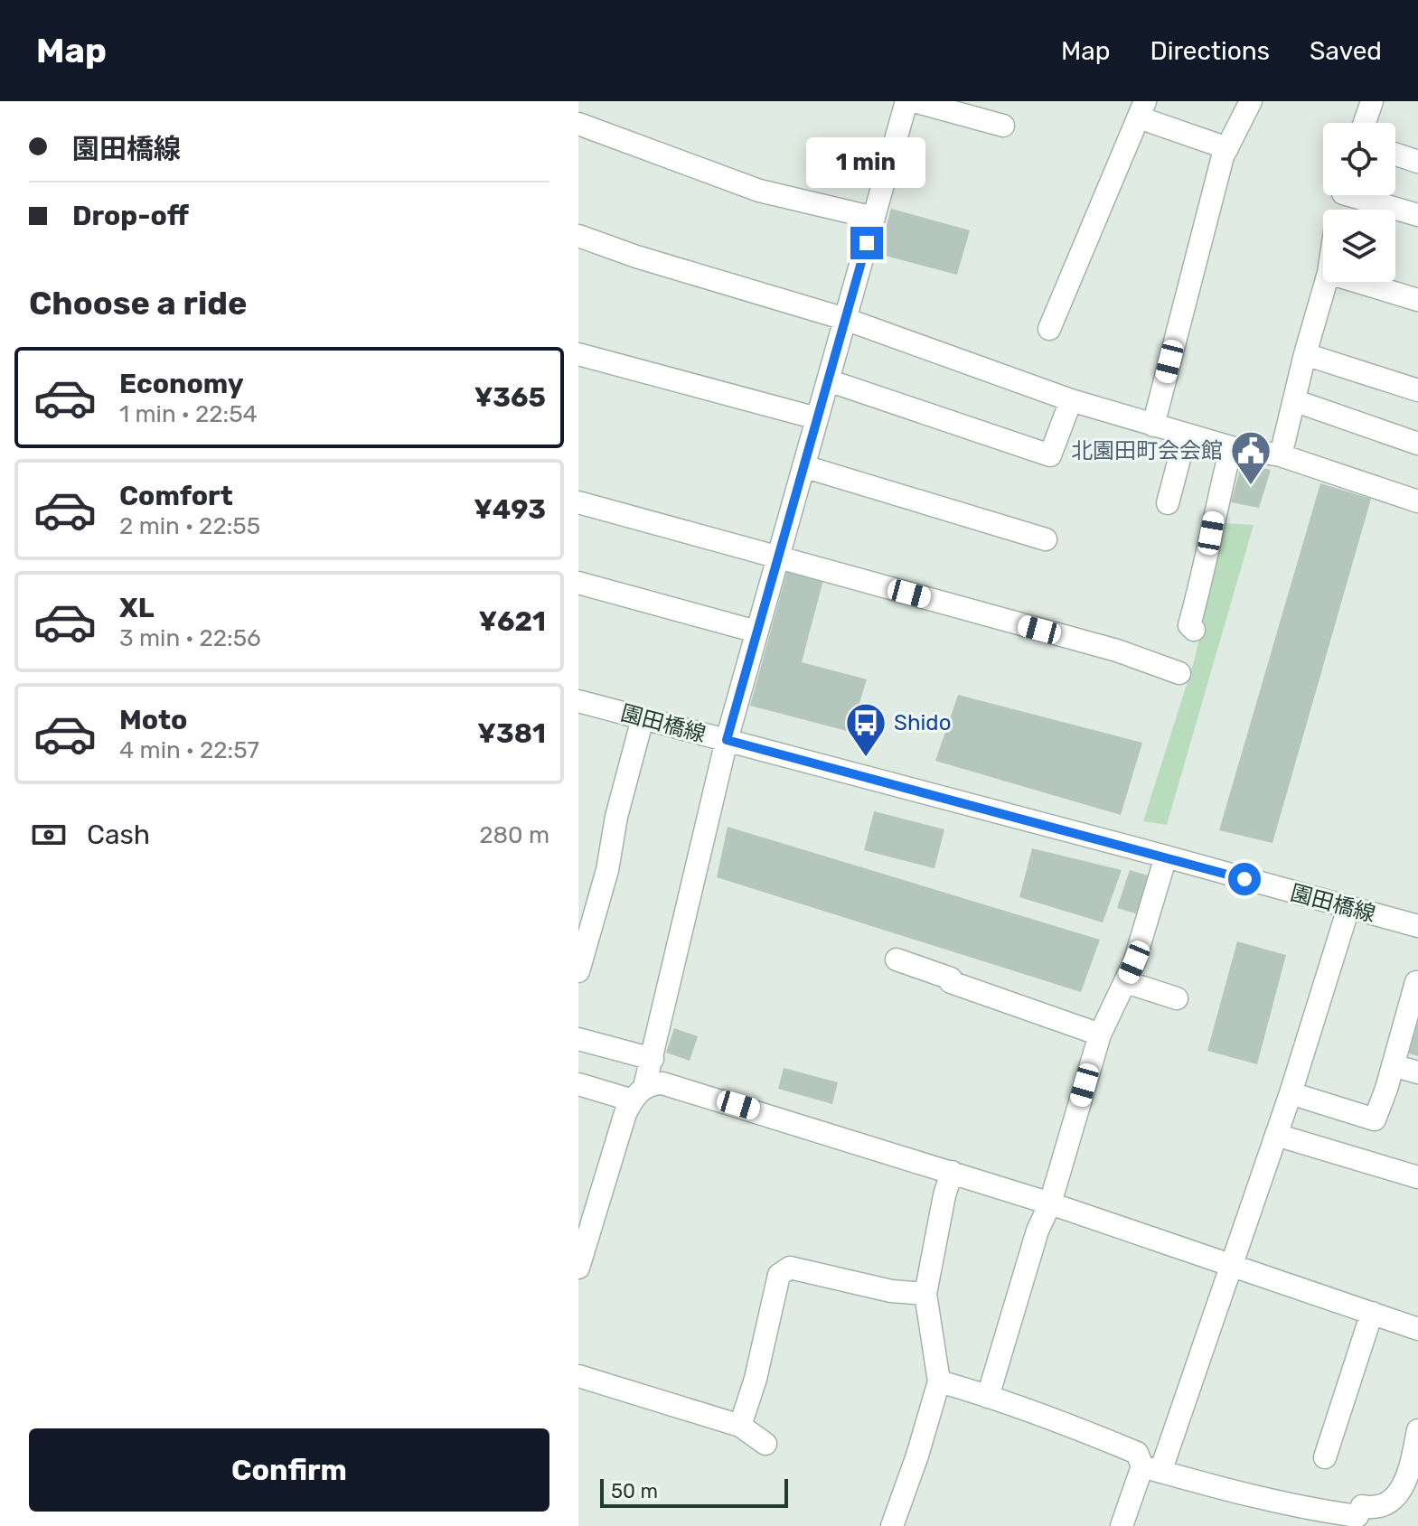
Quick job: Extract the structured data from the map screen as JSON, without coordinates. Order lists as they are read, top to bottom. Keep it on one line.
{"streets":{"street":["園田橋線"]},"places":{"public building":["北園田町会会館"],"bus stop":["Shido"]},"scale_bar":"50 m","page":{"header":"Map","nav":["Map","Directions","Saved"],"banner":["園田橋線","Drop-off"],"bubble":"1 min","heading":"Choose a ride","list":[{"name":"Economy","note":"1 min · 22:54","value":"¥365"},{"name":"Comfort","note":"2 min · 22:55","value":"¥493"},{"name":"XL","note":"3 min · 22:56","value":"¥621"},{"name":"Moto","note":"4 min · 22:57","value":"¥381"}],"pay":["Cash","280 m"],"buttons":"Confirm","scale":"50 m"}}
